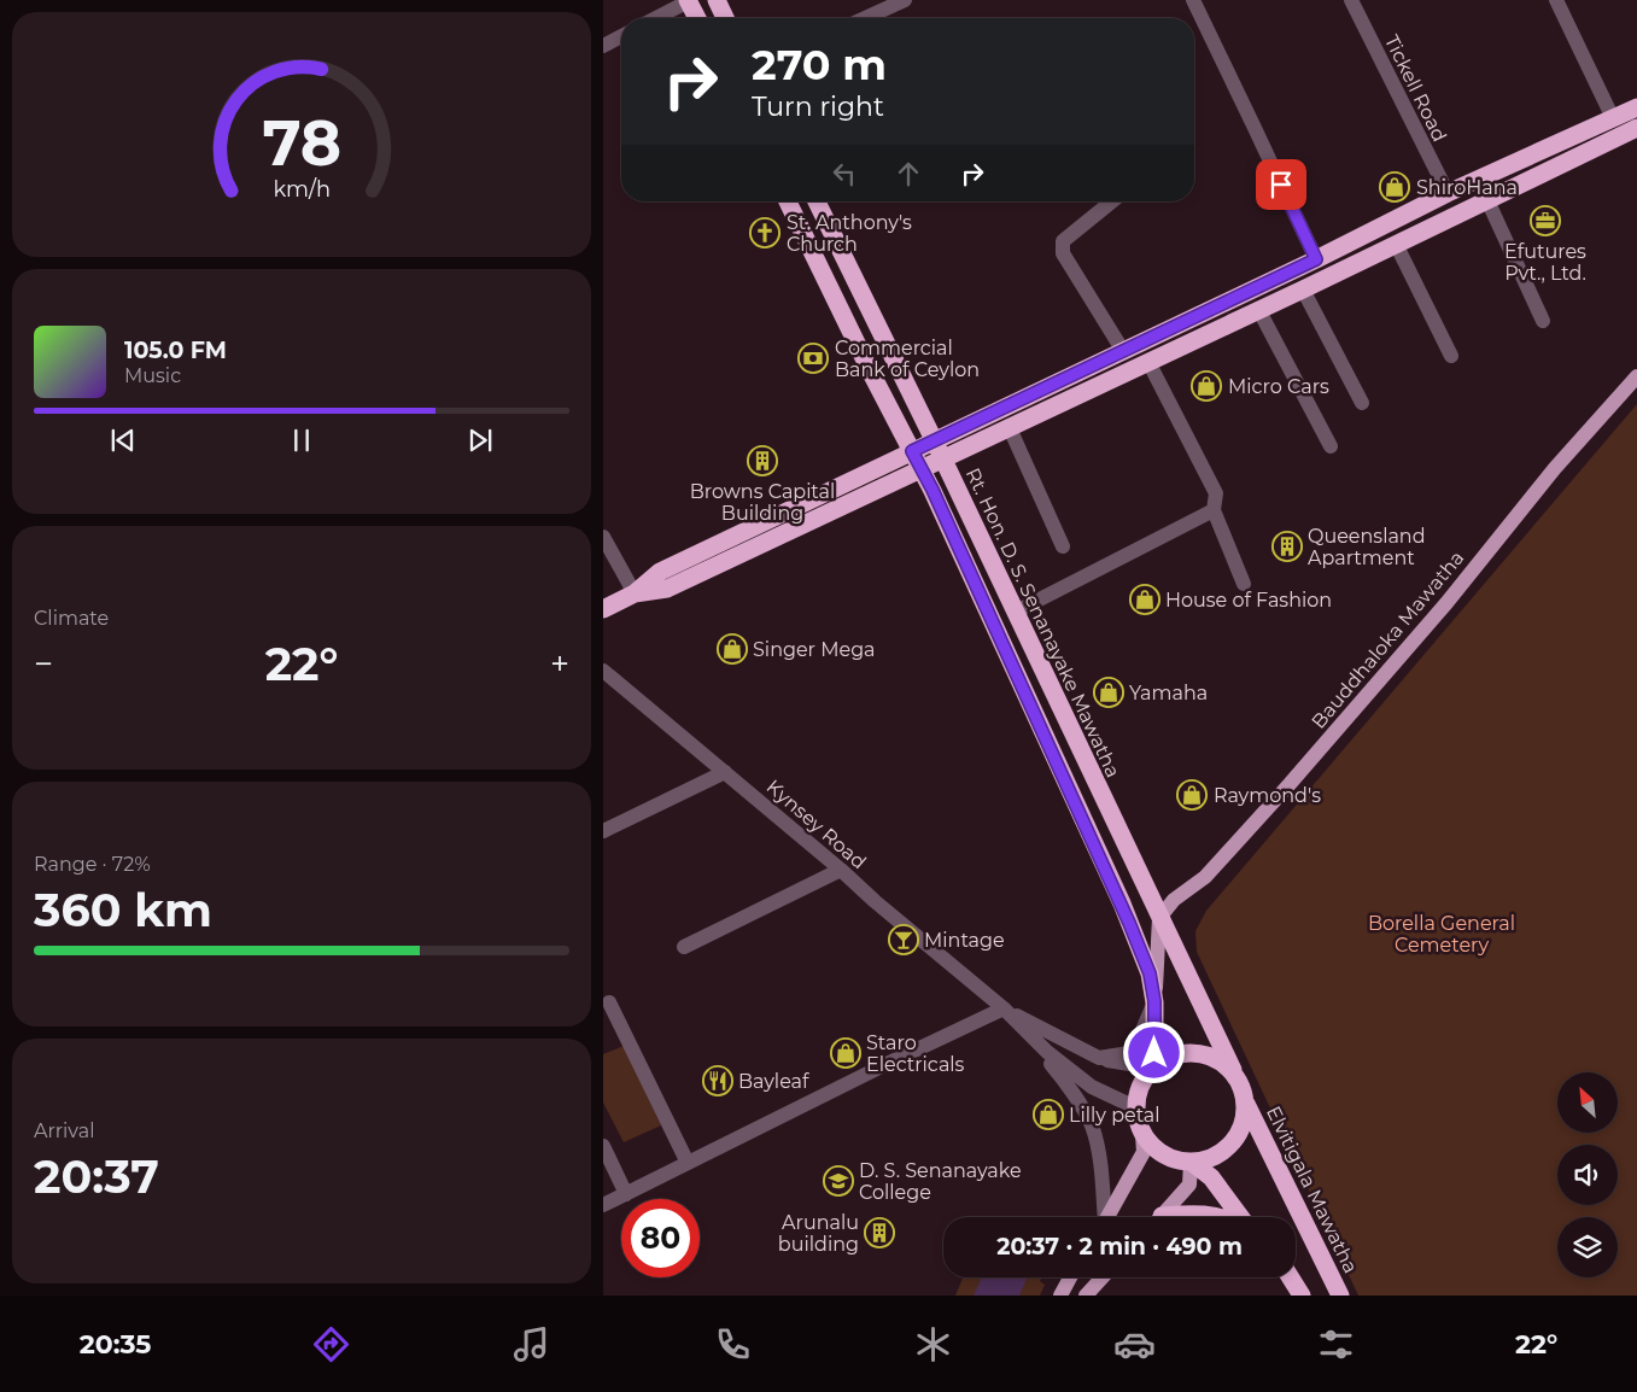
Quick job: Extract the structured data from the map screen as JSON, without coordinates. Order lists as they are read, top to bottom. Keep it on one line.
{"streets":{"highway":["Rt. Hon. D. S. Senanayake Mawatha","Elvitigala Mawatha"],"main road":["Bauddhaloka Mawatha"],"street":["Tickell Road","Kynsey Road"]},"crossings":[["Rt. Hon. D. S. Senanayake Mawatha","Bauddhaloka Mawatha"],["Rt. Hon. D. S. Senanayake Mawatha","Kynsey Road"],["Rt. Hon. D. S. Senanayake Mawatha","Elvitigala Mawatha"],["Kynsey Road","Elvitigala Mawatha"]],"parks":["Borella General Cemetery"],"places":{"shop":["ShiroHana","Micro Cars","House of Fashion","Singer Mega","Yamaha","Raymond's","Staro Electricals","Lilly petal"],"office":["Efutures Pvt., Ltd."],"church":["St. Anthony's Church"],"bank":["Commercial Bank of Ceylon"],"building":["Browns Capital Building","Queensland Apartment","Arunalu building"],"bar":["Mintage"],"restaurant":["Bayleaf"],"school or university":["D. S. Senanayake College"]},"north":"top left","page":{"turn":["270 m","Turn right"],"song":["105.0 FM","Music"],"tile":["Climate",["Range · 72%","360 km"],["Arrival","20:37"]],"heat":["−","22°","+"],"limit":"80","trip":"20:37 · 2 min · 490 m","tabs":["20:35","22°"],"gauge":["78","km/h"]}}
